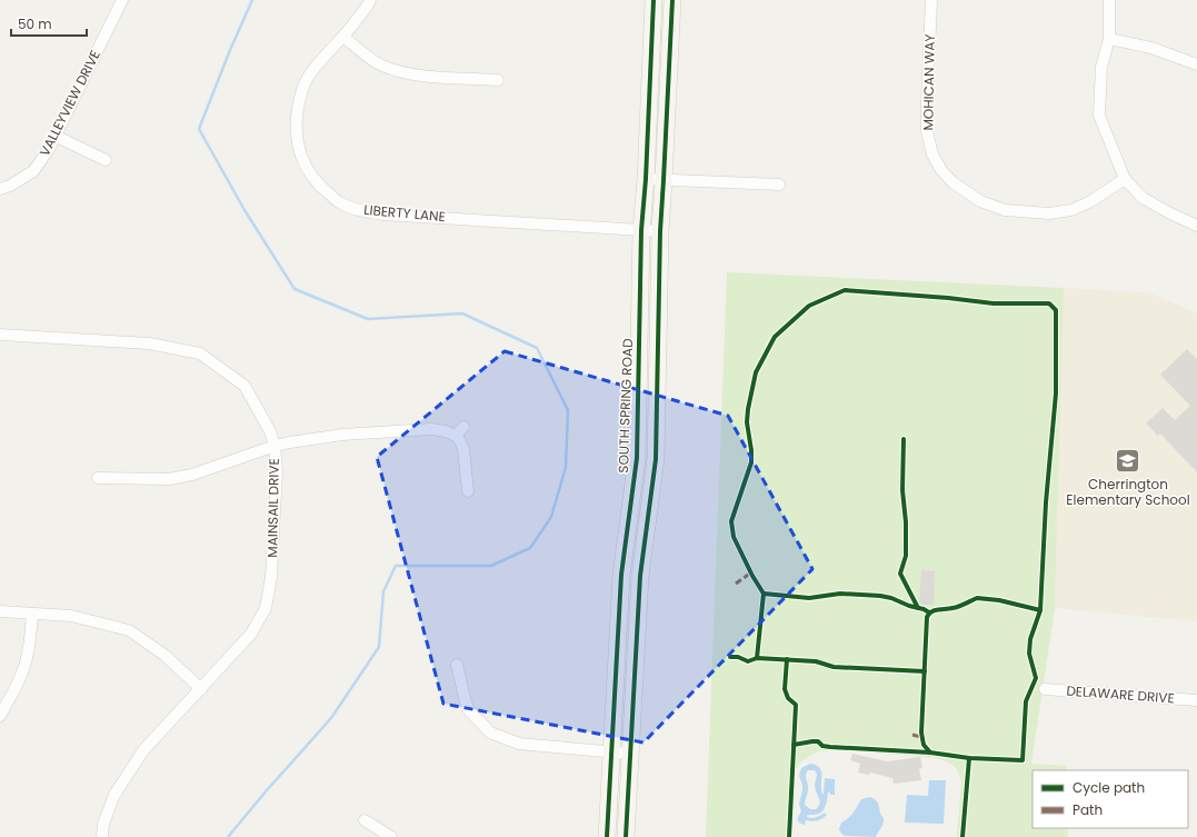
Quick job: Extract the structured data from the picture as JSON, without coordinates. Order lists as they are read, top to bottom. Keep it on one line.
{"streets":{"main road":["SOUTH SPRING ROAD"],"street":["MOHICAN WAY","VALLEYVIEW DRIVE","LIBERTY LANE","MAINSAIL DRIVE","DELAWARE DRIVE"]},"crossings":[["LIBERTY LANE","SOUTH SPRING ROAD"]],"places":{"school or university":["Cherrington Elementary School"]},"legend":["Cycle path","Path"],"scale_bar":"50 m"}
